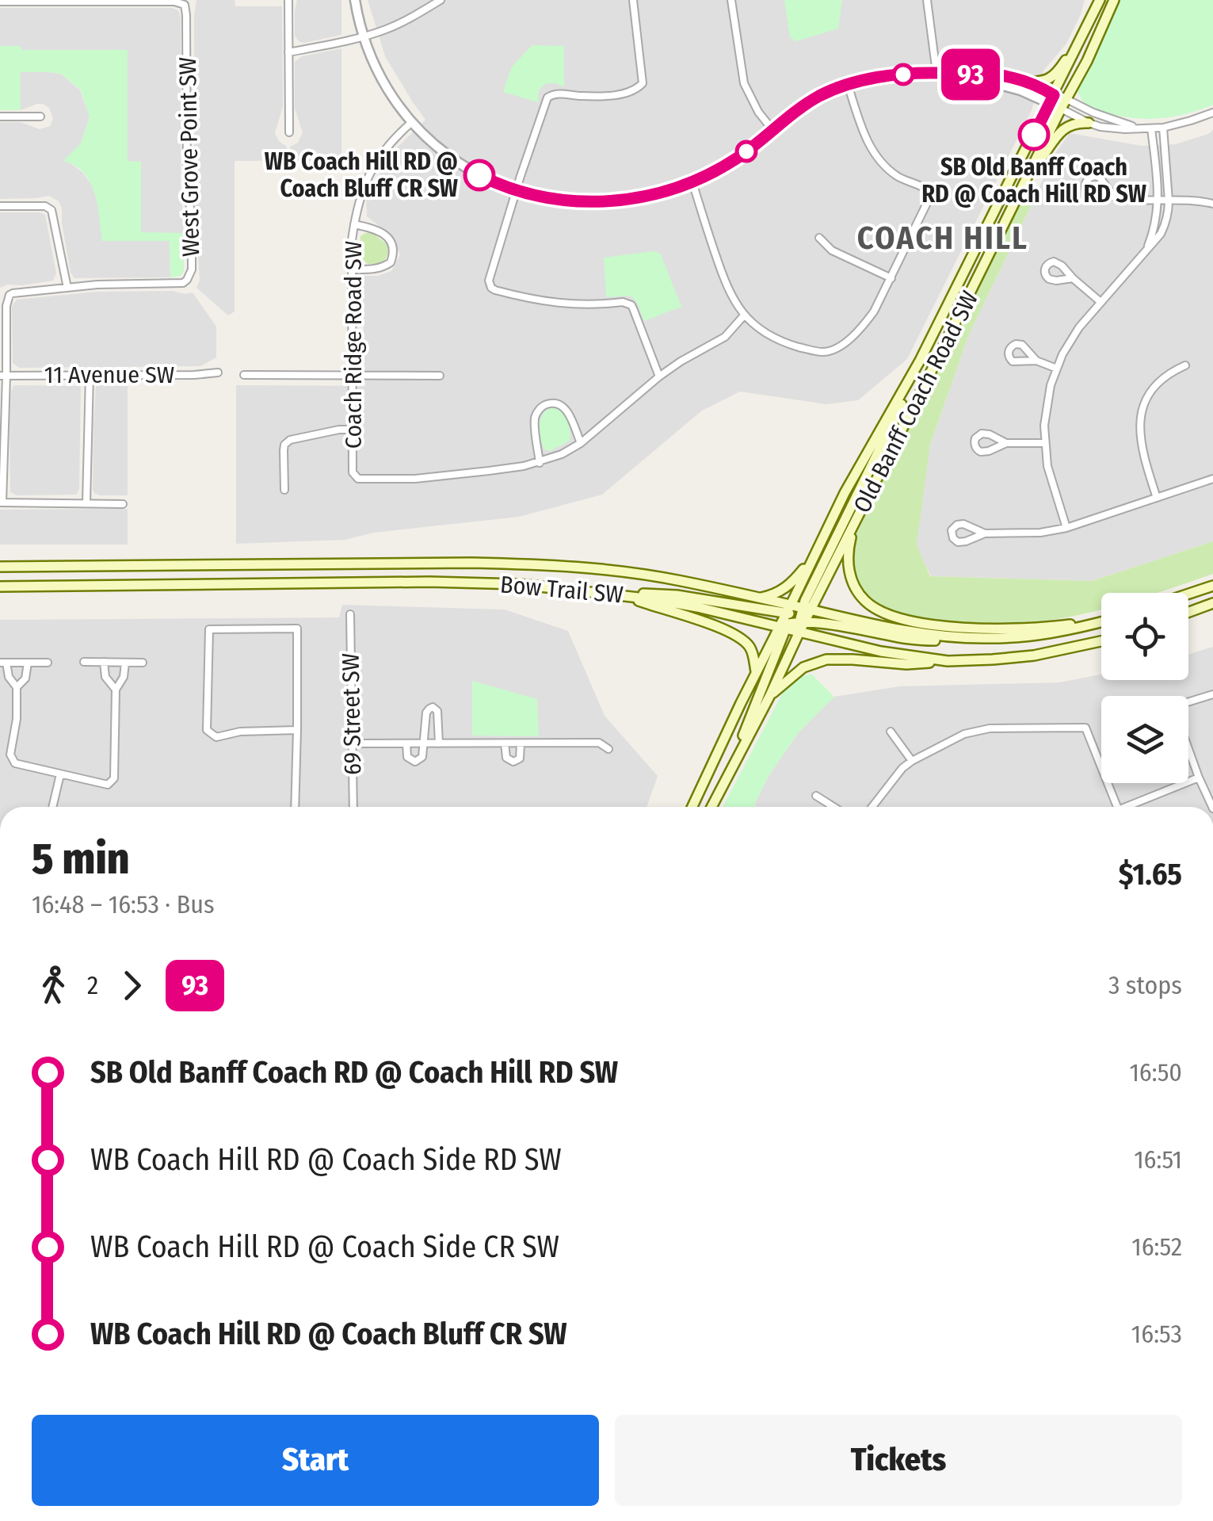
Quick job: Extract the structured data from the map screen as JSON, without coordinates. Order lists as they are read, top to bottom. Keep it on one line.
{"streets":{"main road":["Old Banff Coach Road SW","Bow Trail SW"],"street":["West Grove Point SW","Coach Ridge Road SW","11 Avenue SW","69 Street SW"]},"crossings":[["West Grove Point SW","11 Avenue SW"],["Old Banff Coach Road SW","Bow Trail SW"]],"districts":["COACH HILL"],"places":["SB Old Banff Coach RD @ Coach Hill RD SW","WB Coach Hill RD @ Coach Bluff CR SW"],"lines":["bus line 93"],"page":{"on_map":"93","heading":["5 min","16:48 – 16:53 · Bus","$1.65"],"legs":["2","93","3 stops"],"list":[{"name":"SB Old Banff Coach RD @ Coach Hill RD SW","value":"16:50"},{"name":"WB Coach Hill RD @ Coach Side RD SW","value":"16:51"},{"name":"WB Coach Hill RD @ Coach Side CR SW","value":"16:52"},{"name":"WB Coach Hill RD @ Coach Bluff CR SW","value":"16:53"}],"buttons":["Start","Tickets"]}}
